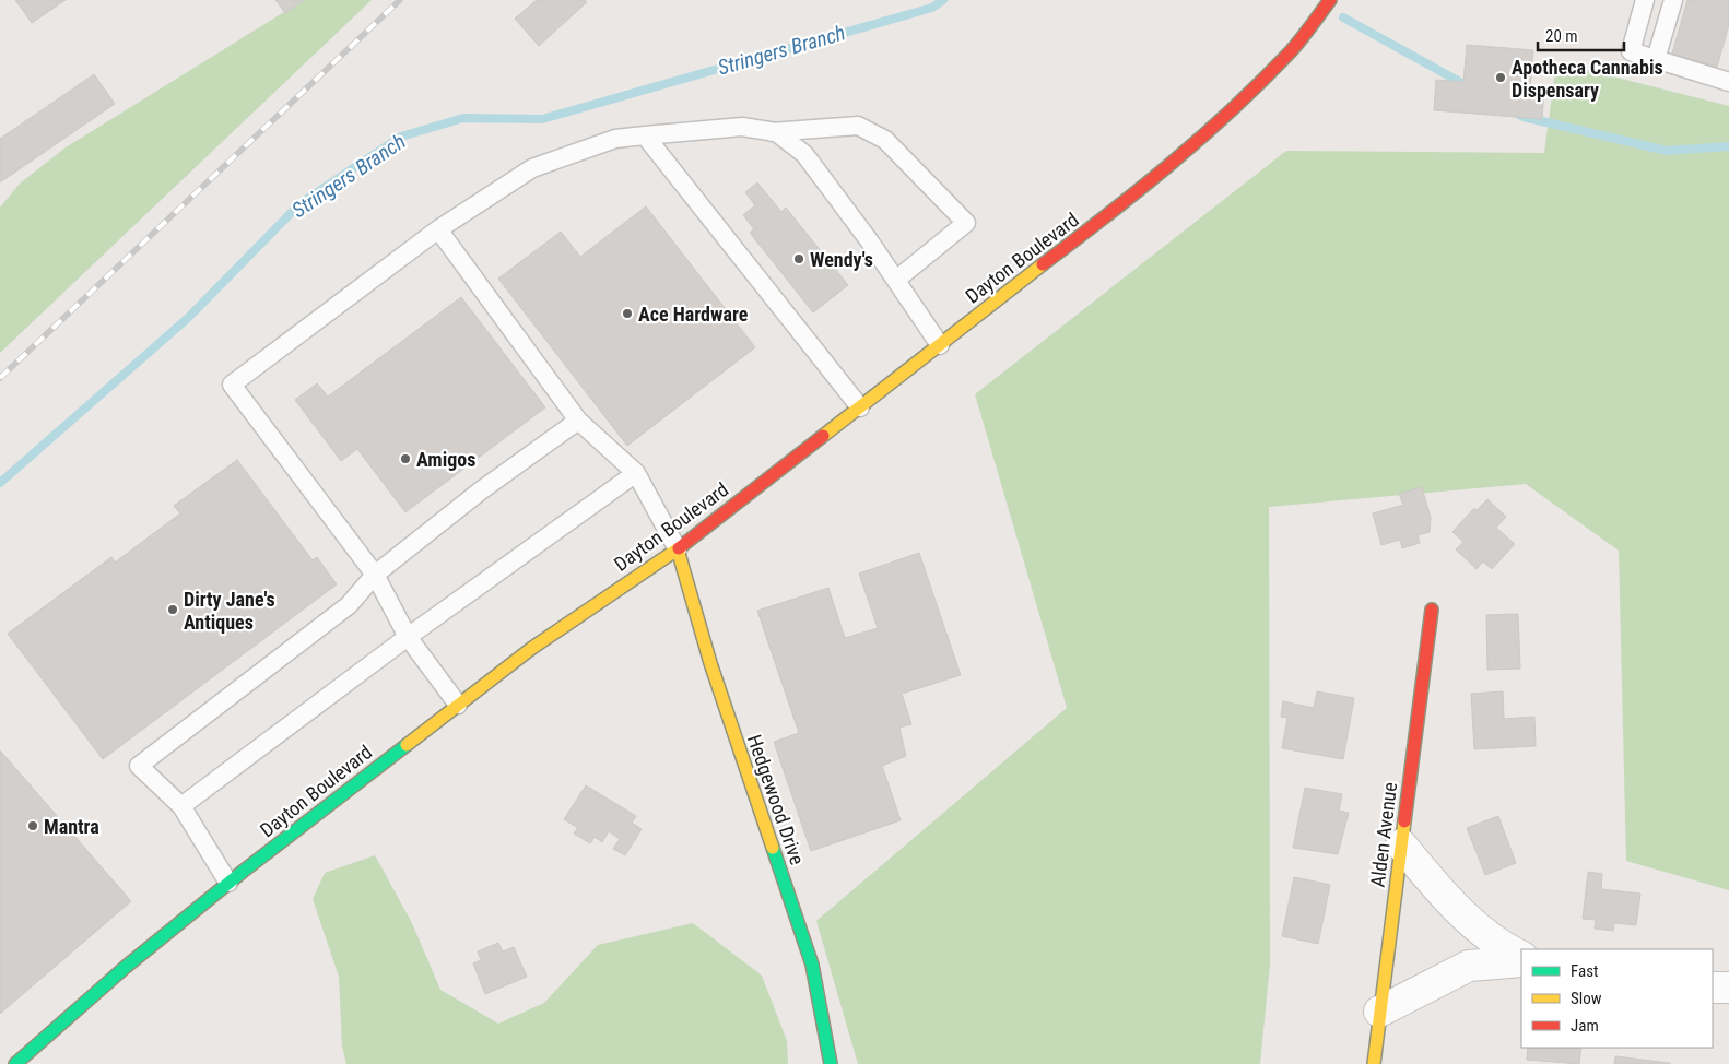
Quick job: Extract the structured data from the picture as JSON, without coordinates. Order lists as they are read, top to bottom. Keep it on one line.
{"streets":{"main road":["Dayton Boulevard","Hedgewood Drive","Alden Avenue"]},"crossings":[["Dayton Boulevard","Hedgewood Drive"]],"water":["Stringers Branch"],"places":["Apotheca Cannabis Dispensary","Wendy's","Ace Hardware","Amigos","Dirty Jane's Antiques","Mantra"],"legend":["Fast","Slow","Jam"],"scale_bar":"20 m"}
